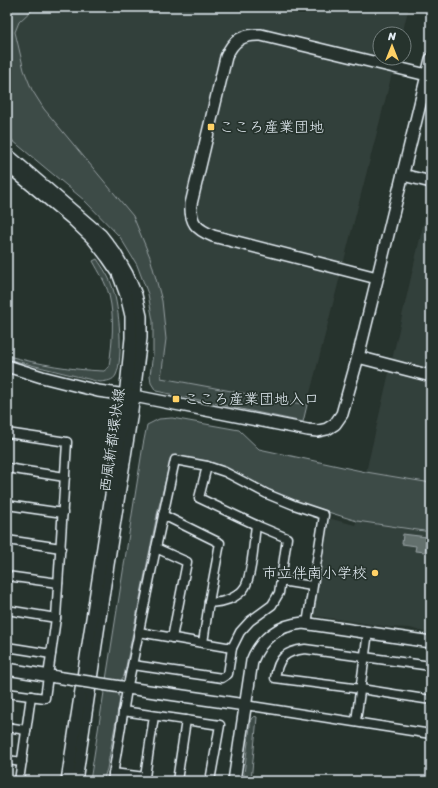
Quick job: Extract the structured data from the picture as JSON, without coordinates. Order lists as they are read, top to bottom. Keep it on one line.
{"streets":{"street":["西風新都環状線"]},"places":{"transit":["こころ産業団地","こころ産業団地入口"],"other":["市立伴南小学校"]},"north":"top"}
